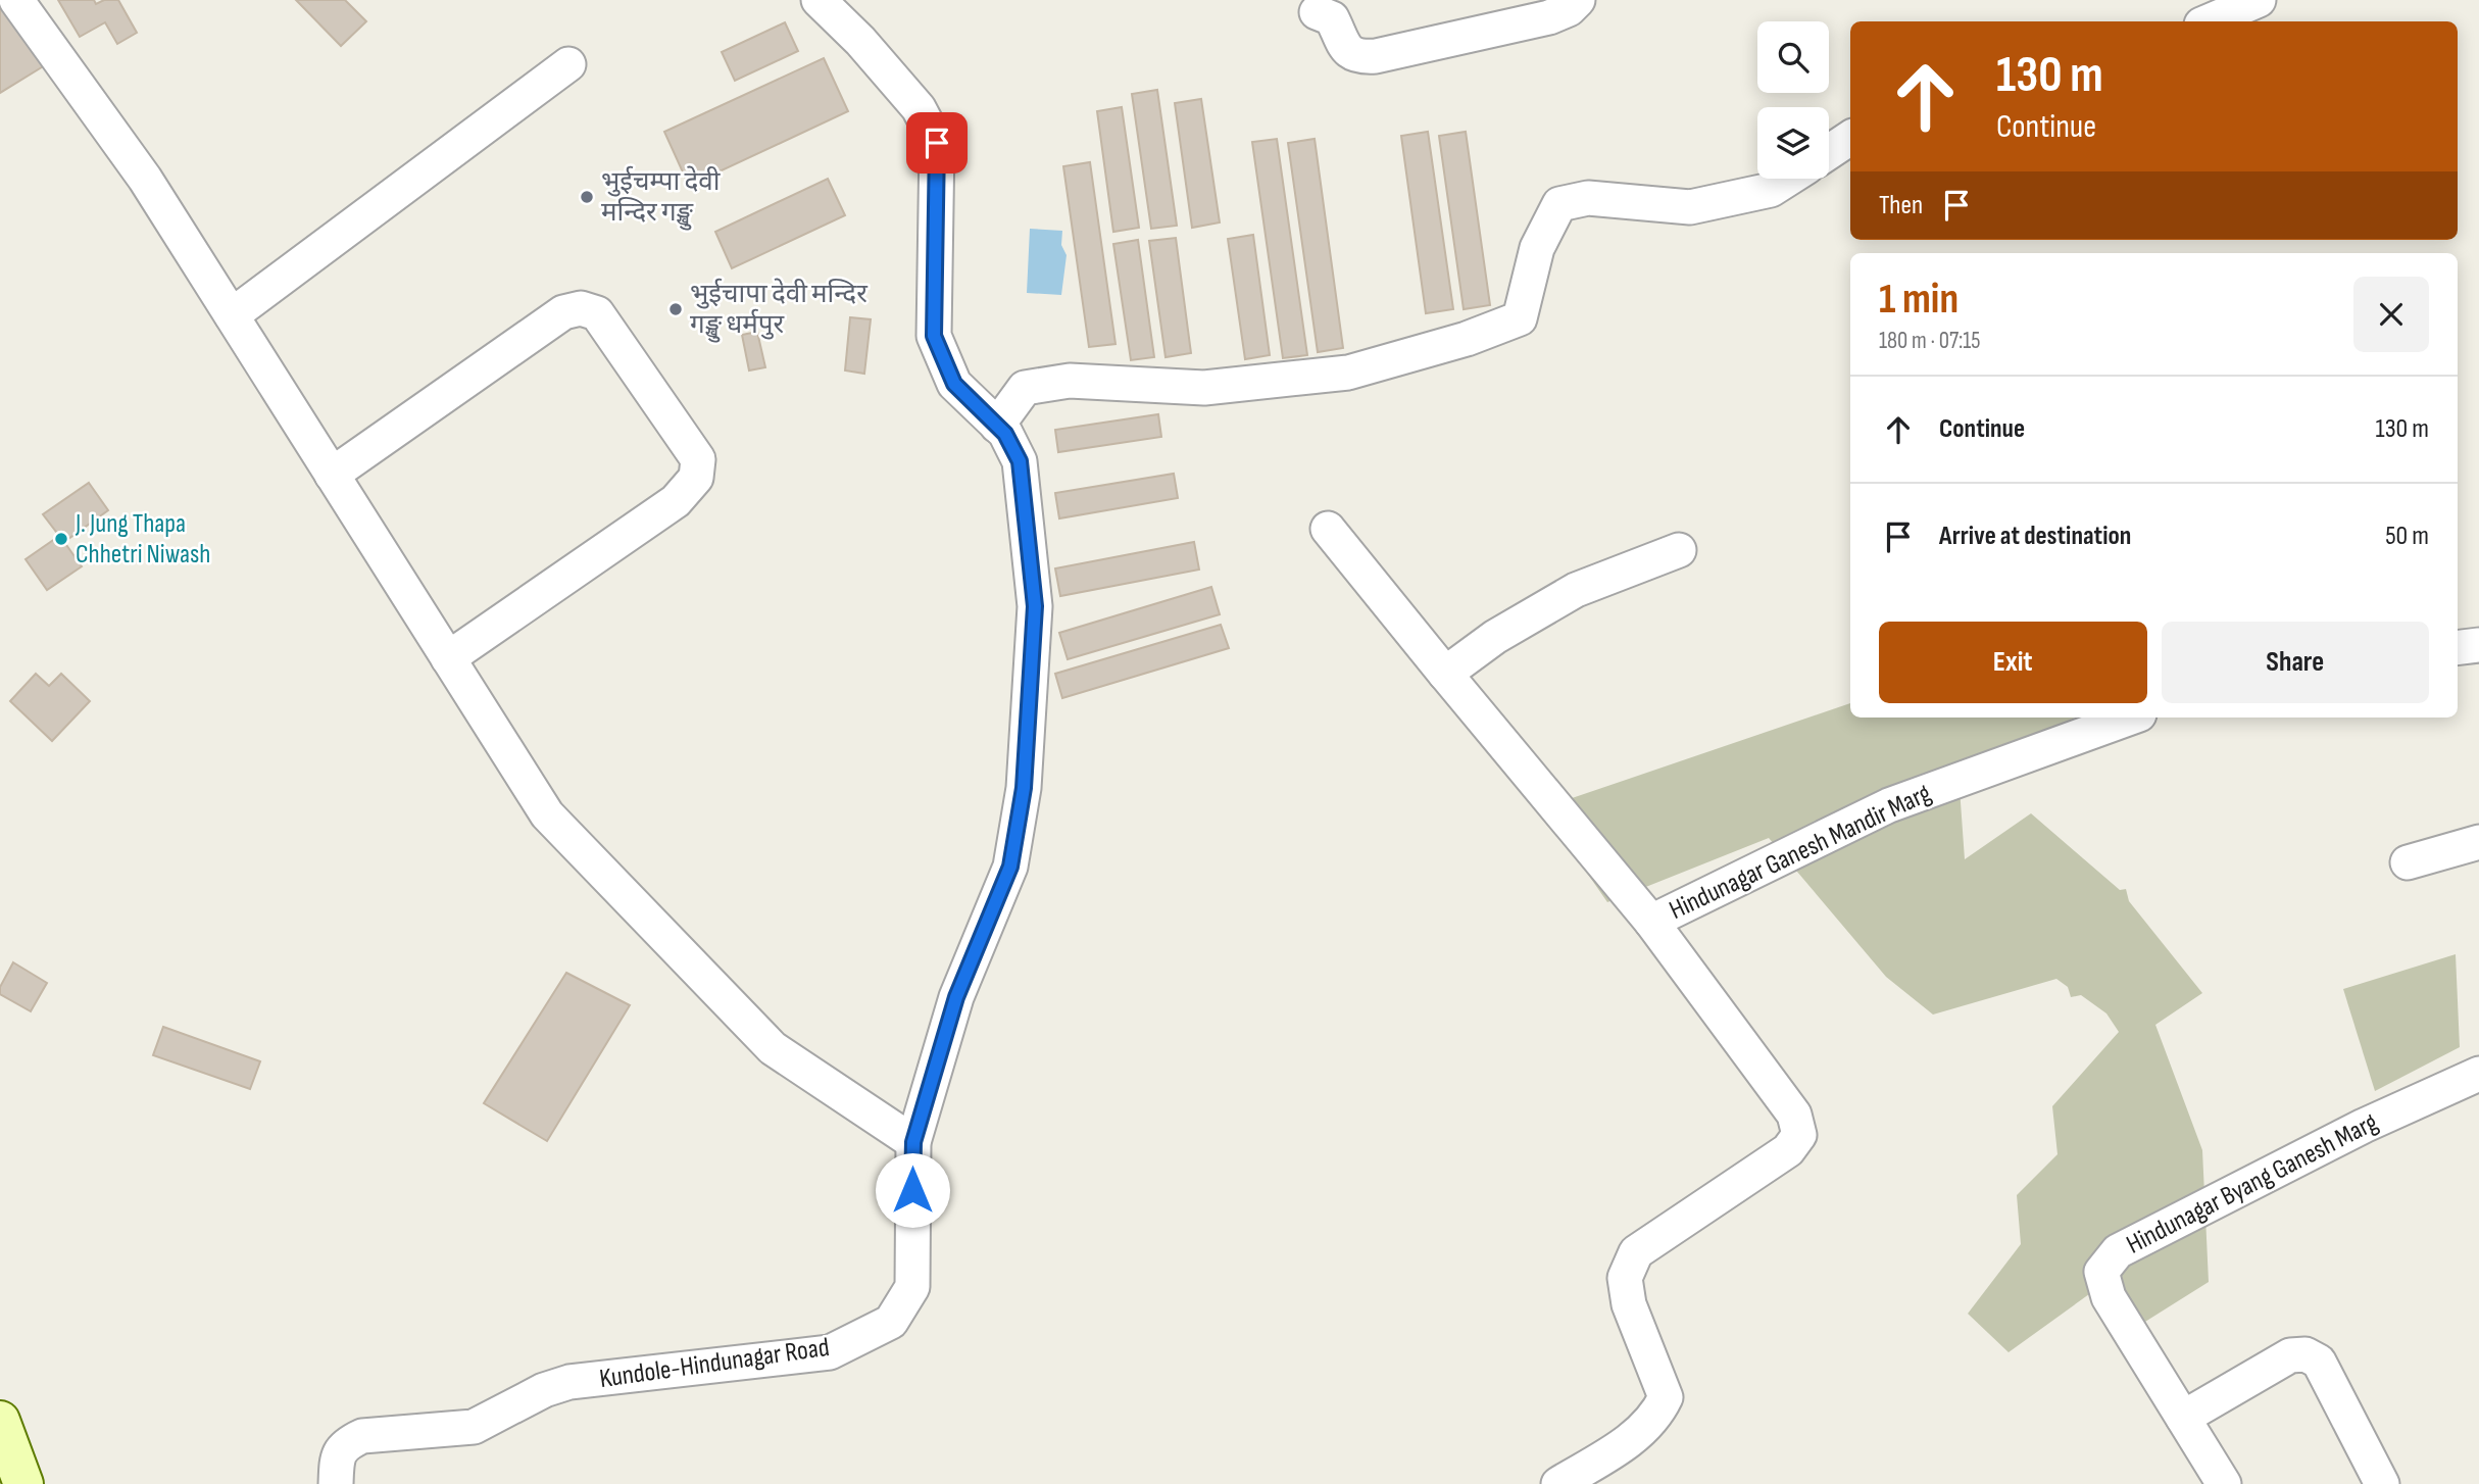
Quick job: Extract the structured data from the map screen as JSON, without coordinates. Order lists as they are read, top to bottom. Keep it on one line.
{"streets":{"street":["Hindunagar Ganesh Mandir Marg","Hindunagar Byang Ganesh Marg","Kundole-Hindunagar Road"]},"places":["भुईचम्पा देवी मन्दिर गङ्खु","भुईचापा देवी मन्दिर गङ्खु धर्मपुर","J. Jung Thapa Chhetri Niwash"],"page":{"turn":["130 m","Continue"],"then":"Then","heading":["1 min","180 m · 07:15"],"list":[{"name":"Continue","value":"130 m"},{"name":"Arrive at destination","value":"50 m"}],"buttons":["Exit","Share"]}}
